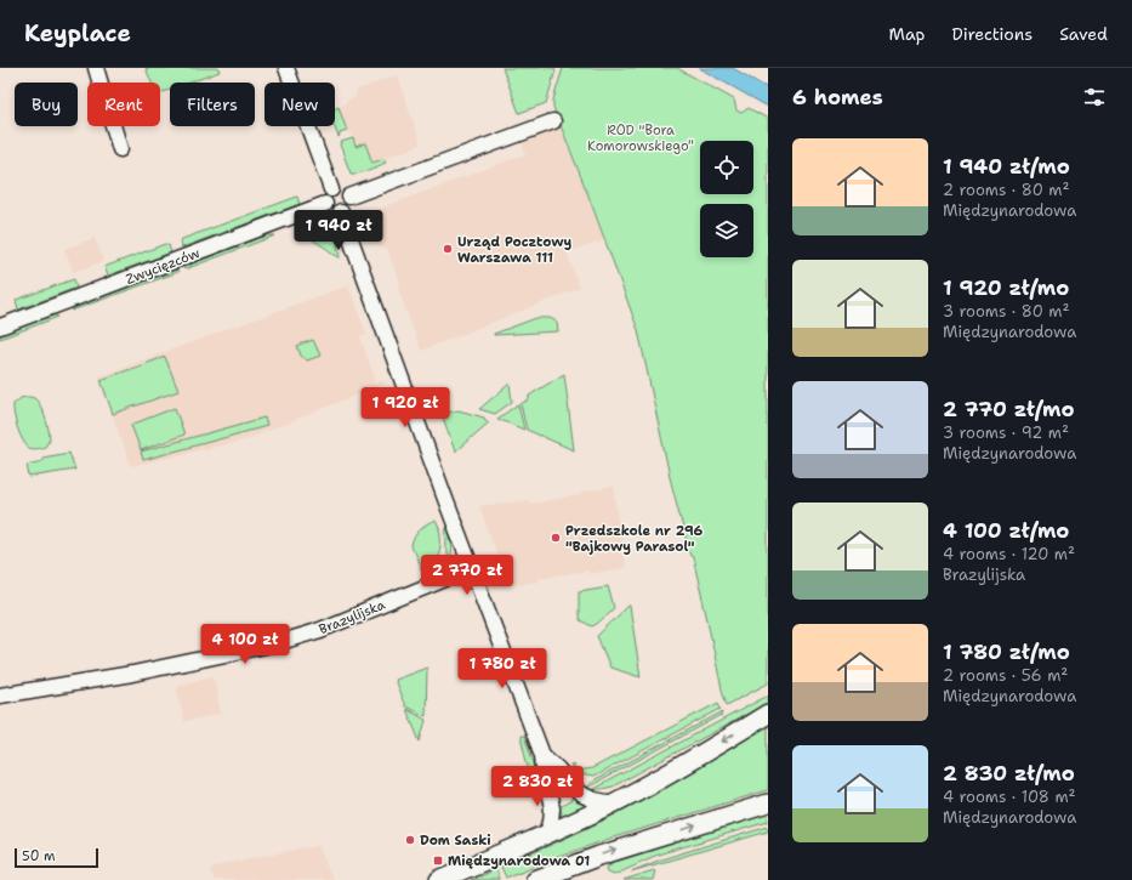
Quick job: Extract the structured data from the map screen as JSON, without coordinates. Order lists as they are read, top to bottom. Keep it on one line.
{"streets":{"street":["Zwycięzców","Brazylijska"]},"parks":["ROD \"Bora Komorowskiego\""],"places":{"other":["Urząd Pocztowy Warszawa 111","Przedszkole nr 296 \"Bajkowy Parasol\"","Dom Saski"],"transit":["Międzynarodowa 01"]},"scale_bar":"50 m","page":{"header":"Keyplace","nav":["Map","Directions","Saved"],"heading":"6 homes","chip":["Buy","Rent","Filters","New"],"list":[{"name":"1 940 zł/mo","note":"2 rooms · 80 m² · Międzynarodowa"},{"name":"1 920 zł/mo","note":"3 rooms · 80 m² · Międzynarodowa"},{"name":"2 770 zł/mo","note":"3 rooms · 92 m² · Międzynarodowa"},{"name":"4 100 zł/mo","note":"4 rooms · 120 m² · Brazylijska"},{"name":"1 780 zł/mo","note":"2 rooms · 56 m² · Międzynarodowa"},{"name":"2 830 zł/mo","note":"4 rooms · 108 m² · Międzynarodowa"}],"price":["1 940 zł","1 920 zł","2 770 zł","4 100 zł","1 780 zł","2 830 zł"],"scale":"50 m"}}
